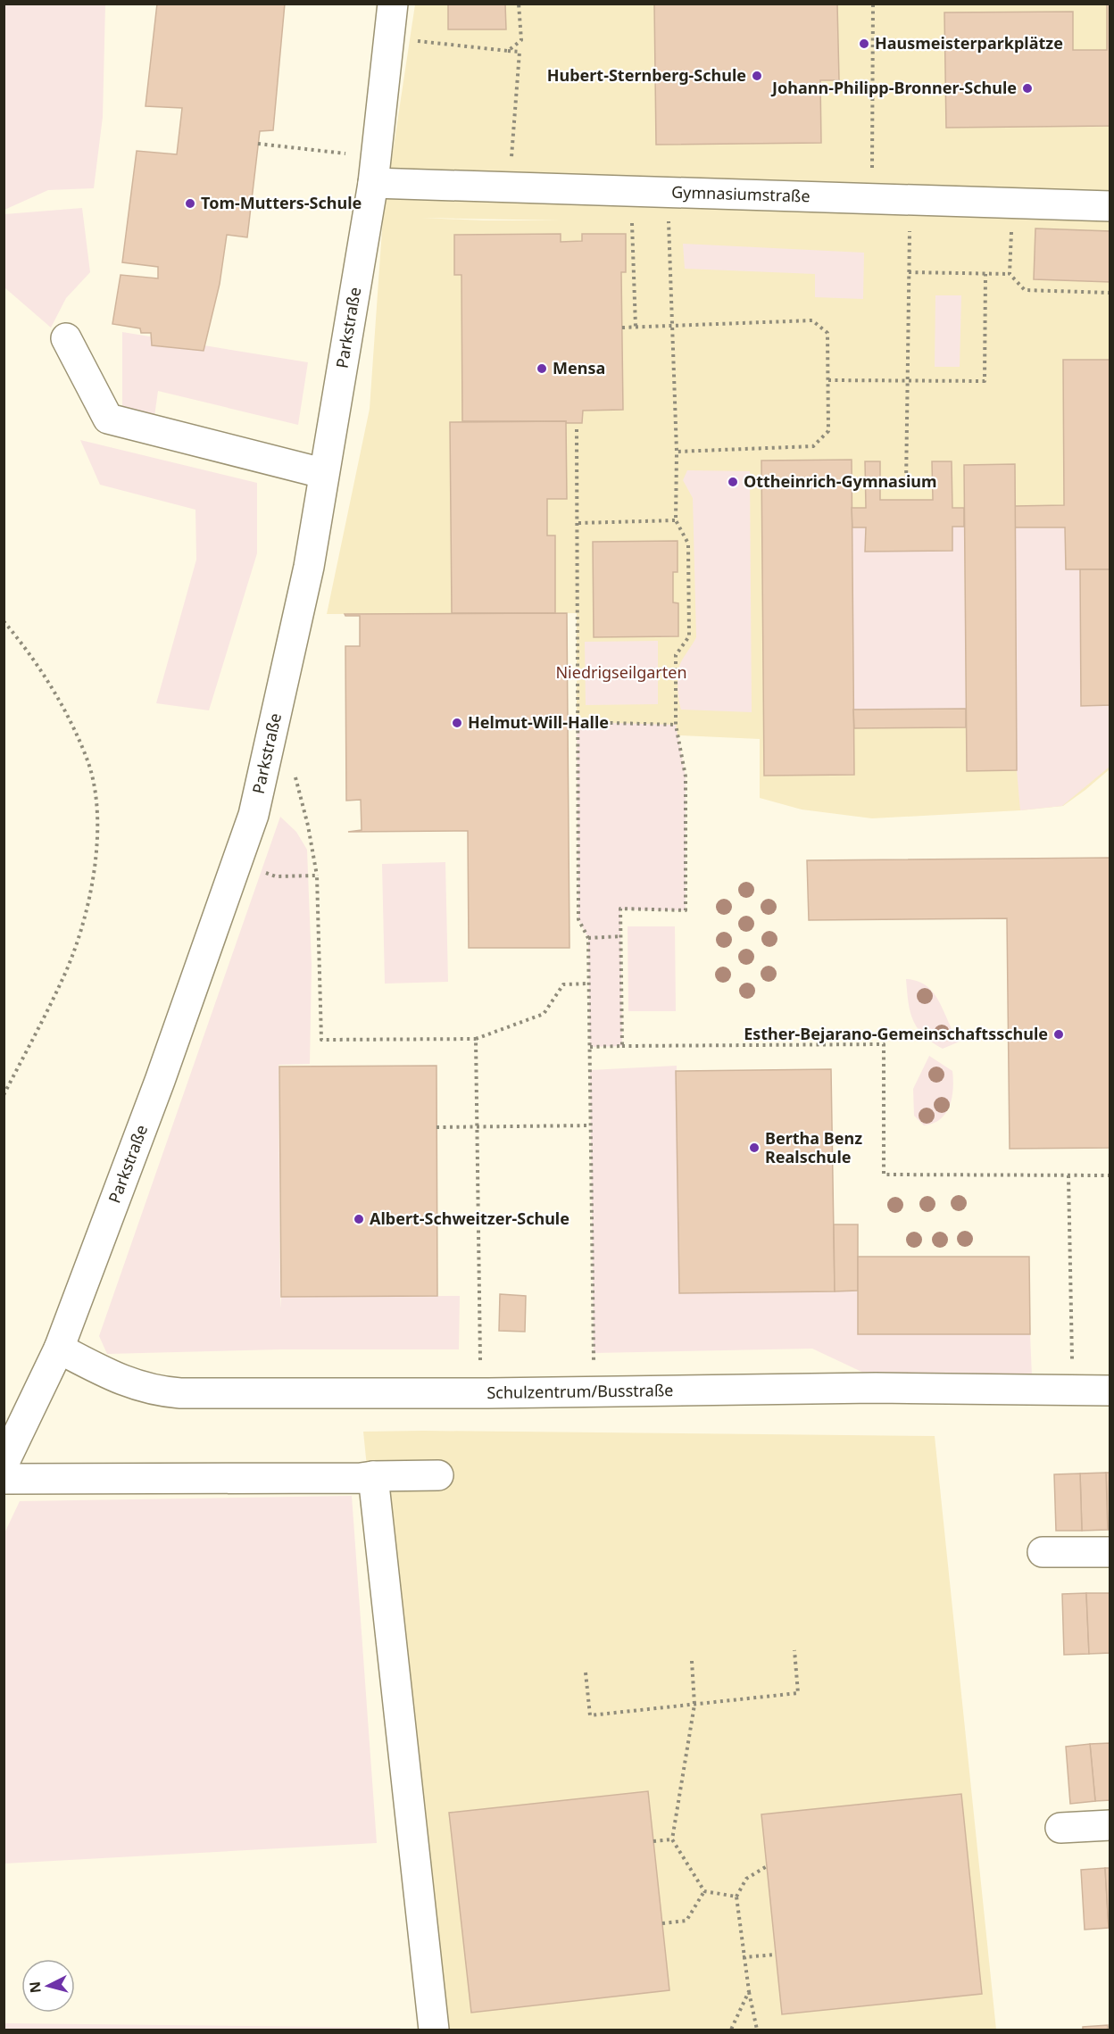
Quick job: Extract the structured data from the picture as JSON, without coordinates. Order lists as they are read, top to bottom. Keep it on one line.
{"streets":{"street":["Gymnasiumstraße","Parkstraße","Schulzentrum/Busstraße"]},"crossings":[["Gymnasiumstraße","Parkstraße"],["Parkstraße","Schulzentrum/Busstraße"]],"parks":["Niedrigseilgarten"],"places":["Hausmeisterparkplätze","Hubert-Sternberg-Schule","Johann-Philipp-Bronner-Schule","Tom-Mutters-Schule","Mensa","Ottheinrich-Gymnasium","Helmut-Will-Halle","Esther-Bejarano-Gemeinschaftsschule","Bertha Benz Realschule","Albert-Schweitzer-Schule"],"north":"left"}
